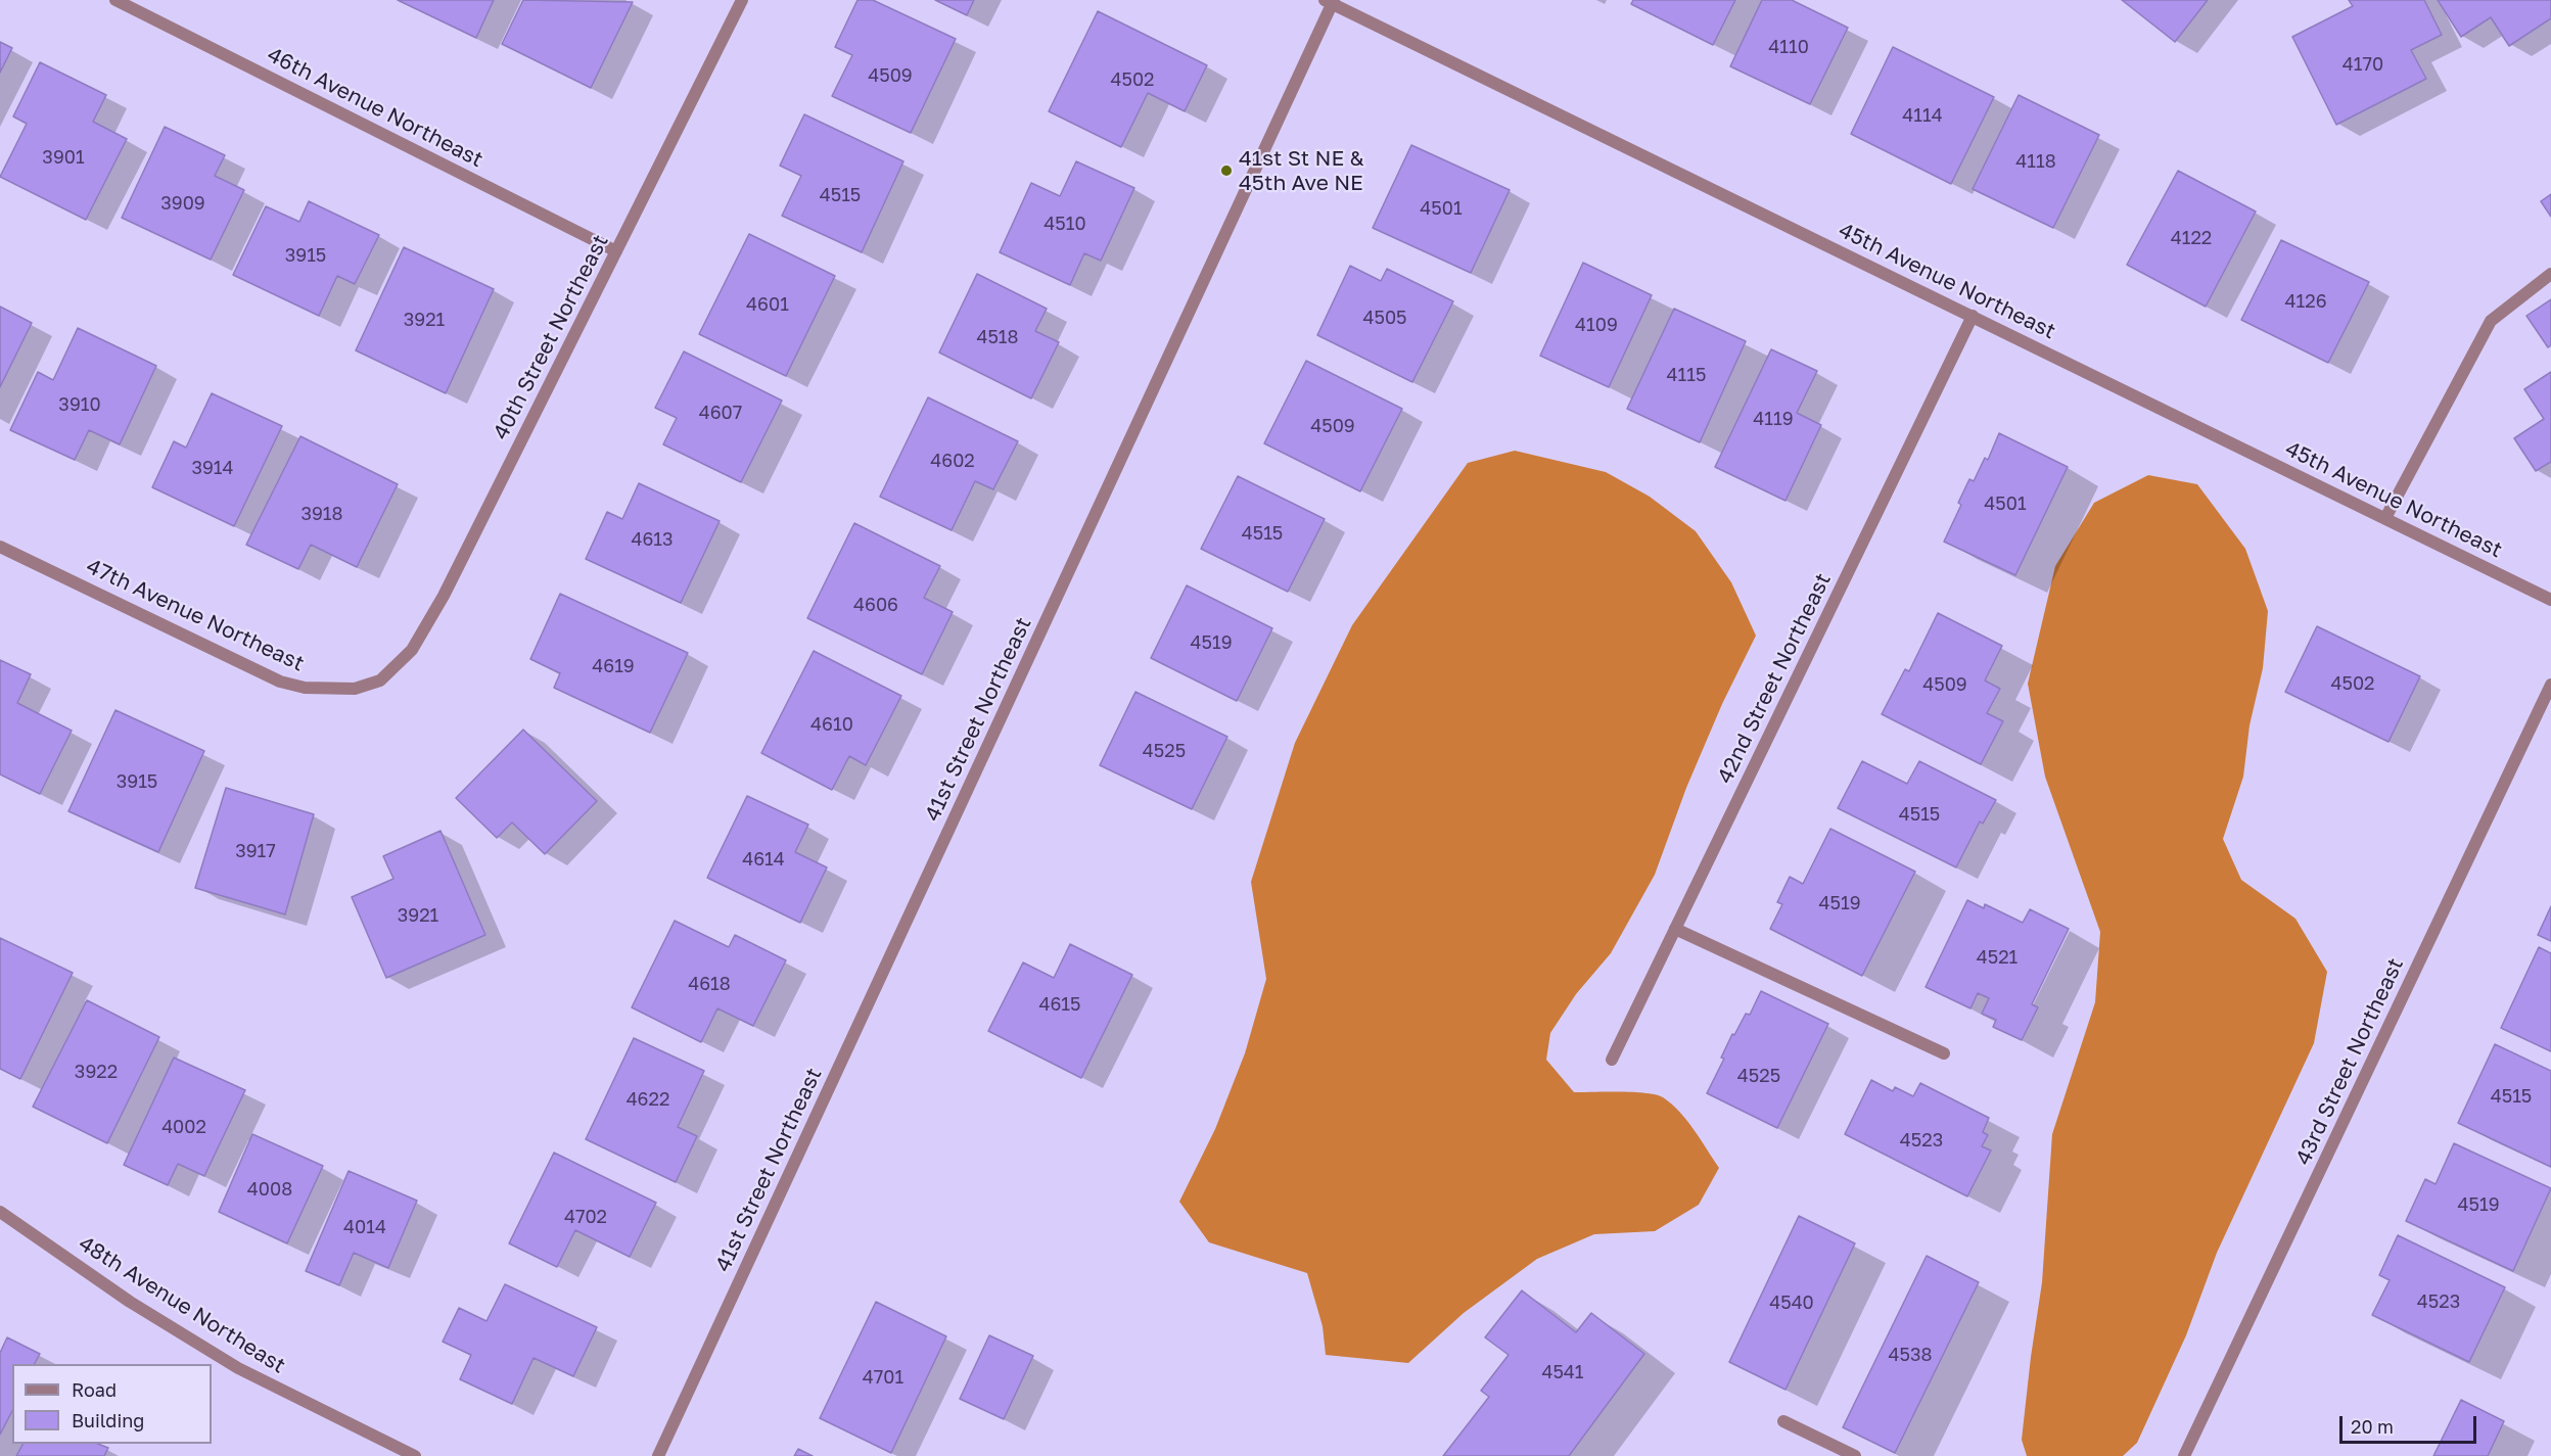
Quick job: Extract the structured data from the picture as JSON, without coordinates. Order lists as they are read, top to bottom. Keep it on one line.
{"streets":{"street":["46th Avenue Northeast","45th Avenue Northeast","40th Street Northeast","47th Avenue Northeast","42nd Street Northeast","41st Street Northeast","43rd Street Northeast","48th Avenue Northeast"]},"crossings":[["46th Avenue Northeast","40th Street Northeast"],["45th Avenue Northeast","42nd Street Northeast"],["45th Avenue Northeast","41st Street Northeast"],["40th Street Northeast","47th Avenue Northeast"]],"places":["41st St NE & 45th Ave NE"],"house_numbers":["4110","4170","4509","4502","4114","3901","4118","4515","3909","4501","4510","4122","3915","4126","4601","4505","3921","4109","4518","4115","3910","4607","4119","4509","4602","3914","4501","3918","4515","4613","4606","4519","4619","4502","4509","4610","4525","3915","4515","3917","4614","4519","3921","4521","4618","4615","3922","4525","4515","4622","4002","4523","4008","4519","4702","4014","4523","4540","4538","4541","4701"],"legend":["Road","Building"],"scale_bar":"20 m"}
